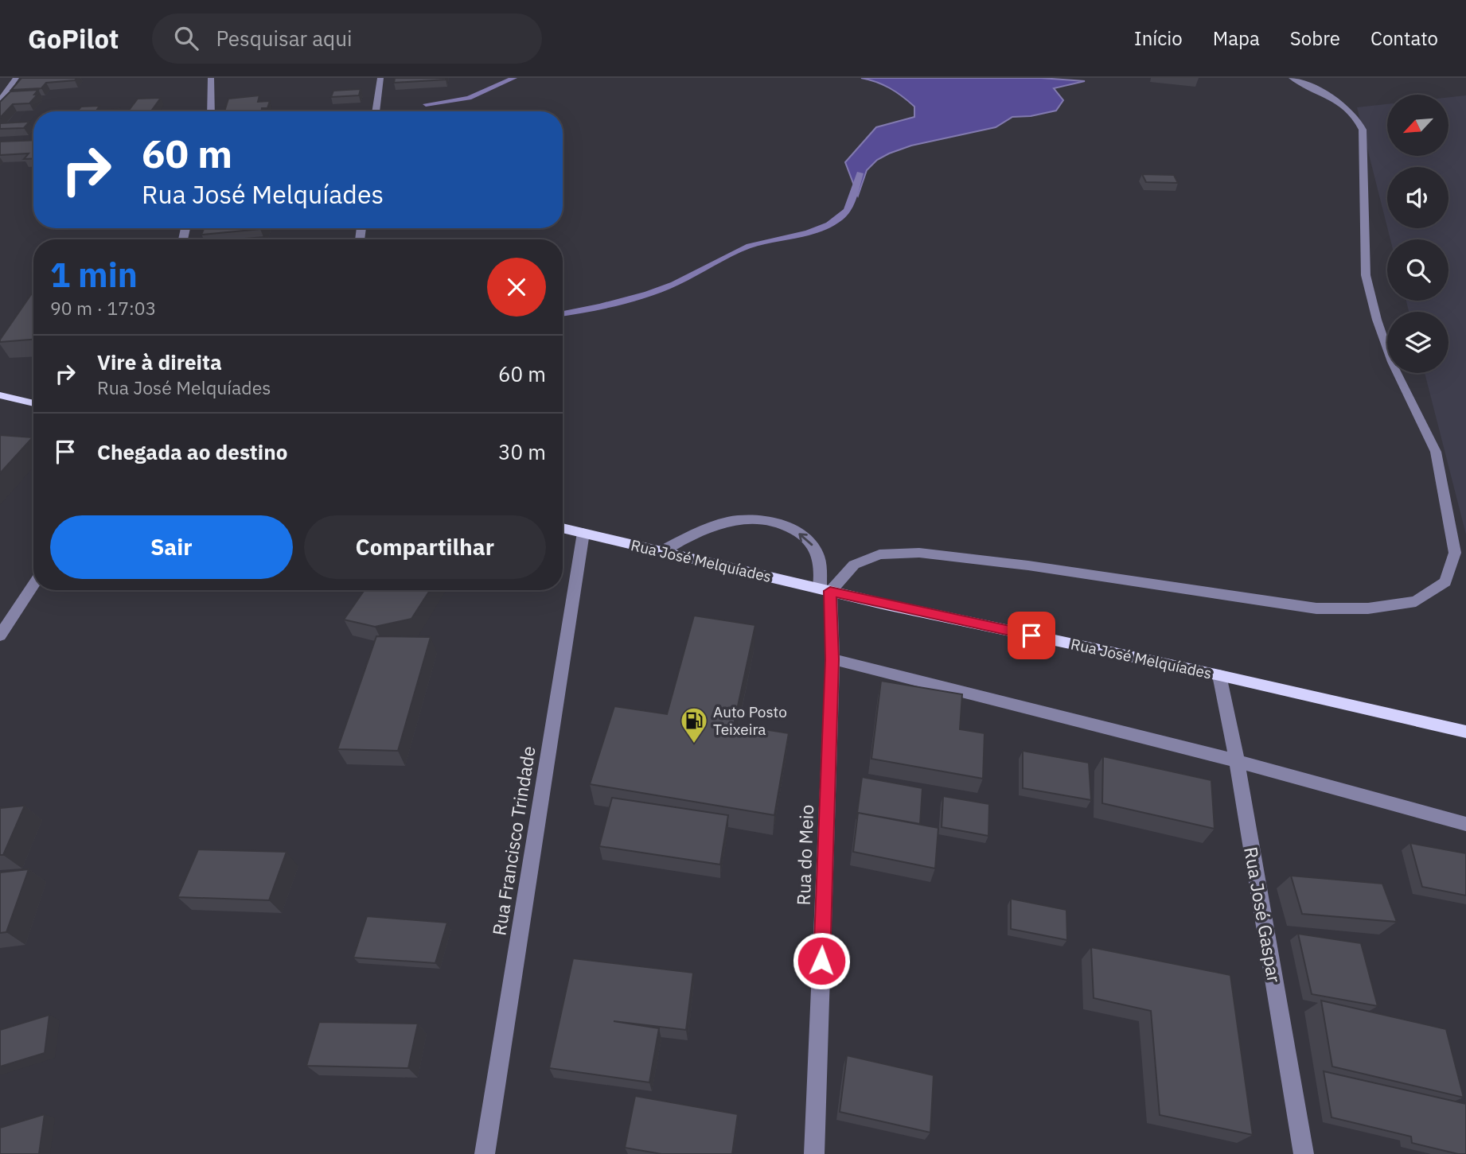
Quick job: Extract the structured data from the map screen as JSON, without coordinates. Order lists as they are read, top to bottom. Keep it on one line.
{"streets":{"main road":["Rua José Melquíades"],"street":["Rua Francisco Trindade","Rua do Meio","Rua José Gaspar"]},"crossings":[["Rua José Melquíades","Rua Francisco Trindade"],["Rua José Melquíades","Rua do Meio"],["Rua José Melquíades","Rua José Gaspar"]],"places":{"fuel station":["Auto Posto Teixeira"]},"north":"bottom left","page":{"header":"GoPilot","search":"Pesquisar aqui","nav":["Início","Mapa","Sobre","Contato"],"turn":["60 m","Rua José Melquíades"],"heading":["1 min","90 m · 17:03"],"list":[{"name":"Vire à direita","note":"Rua José Melquíades","value":"60 m"},{"name":"Chegada ao destino","value":"30 m"}],"buttons":["Sair","Compartilhar"]}}
